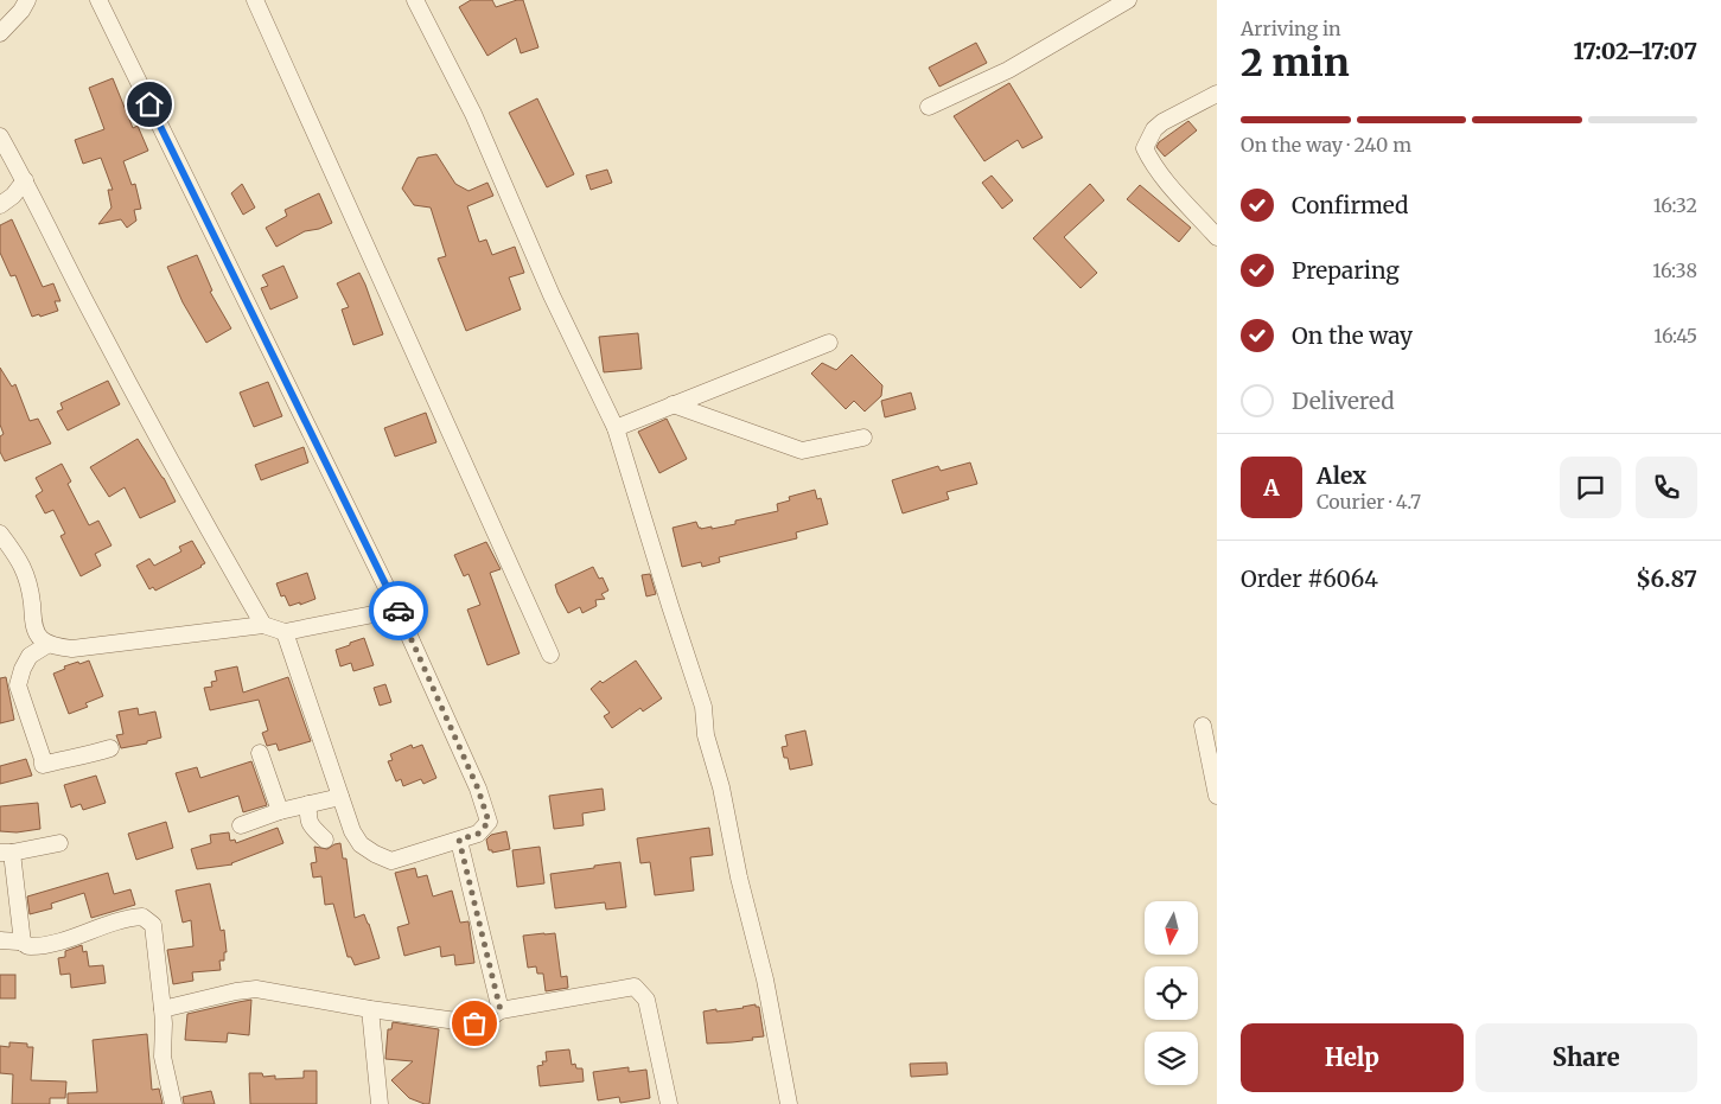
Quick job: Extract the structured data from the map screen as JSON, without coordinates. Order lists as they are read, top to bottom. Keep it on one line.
{"north":"bottom","page":{"heading":["2 min","Arriving in","17:02–17:07"],"panel":["Alex","Courier · 4.7","Order #6064","$6.87"],"bar":"On the way · 240 m","list":[["Confirmed","16:32"],["Preparing","16:38"],["On the way","16:45"],"Delivered"],"round":"A","buttons":["Help","Share"]}}
